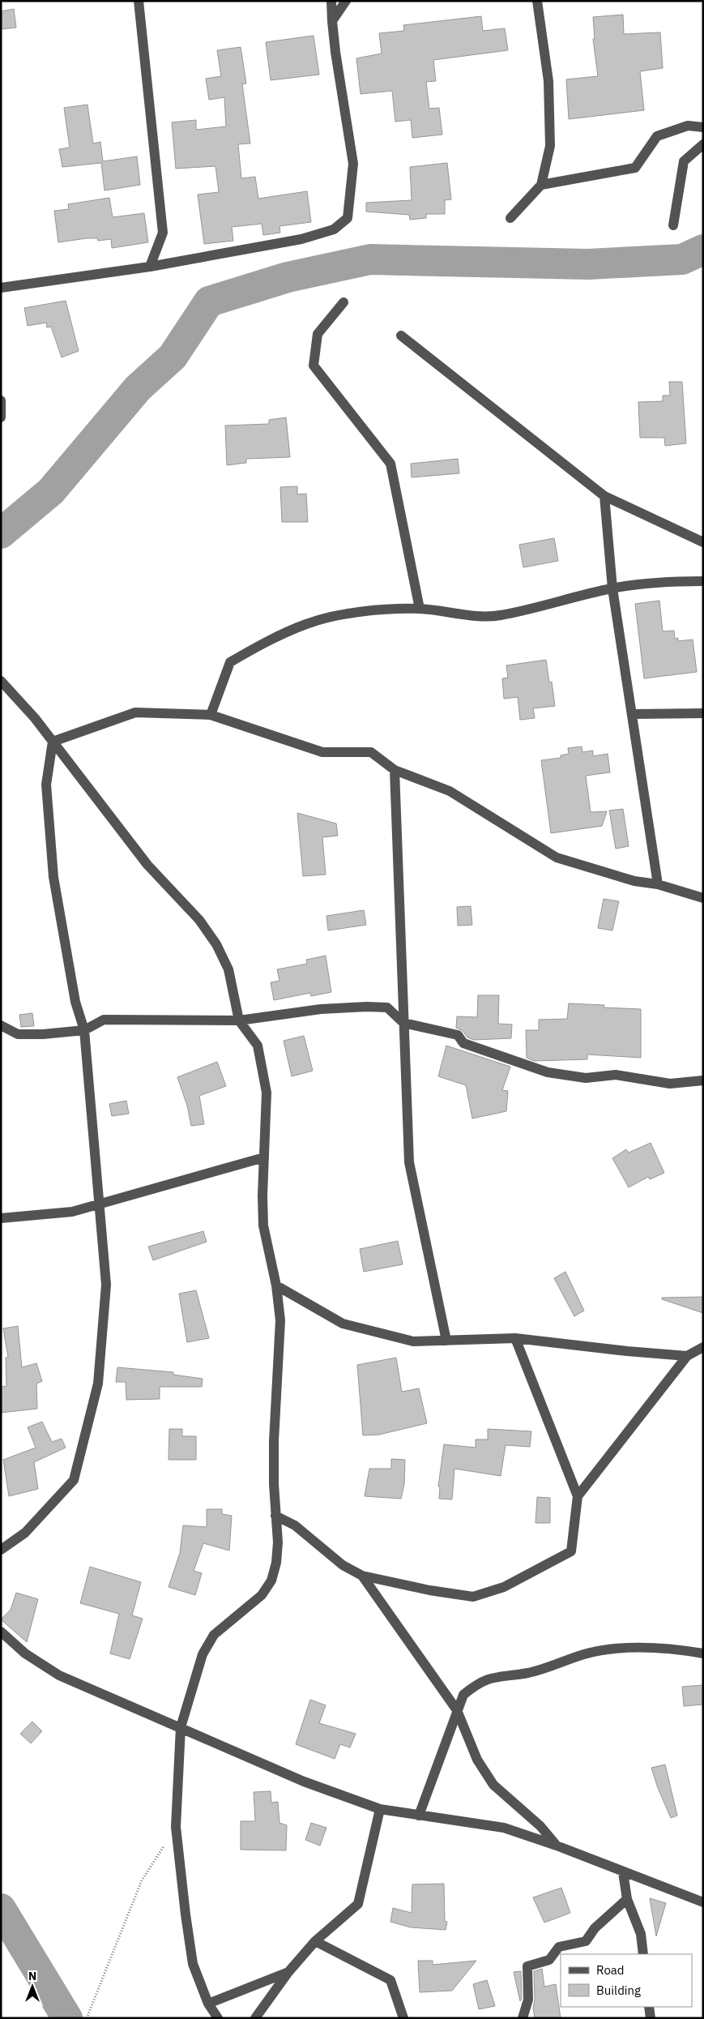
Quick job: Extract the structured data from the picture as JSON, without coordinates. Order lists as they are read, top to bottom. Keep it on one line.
{"legend":["Road","Building"],"north":"top"}
